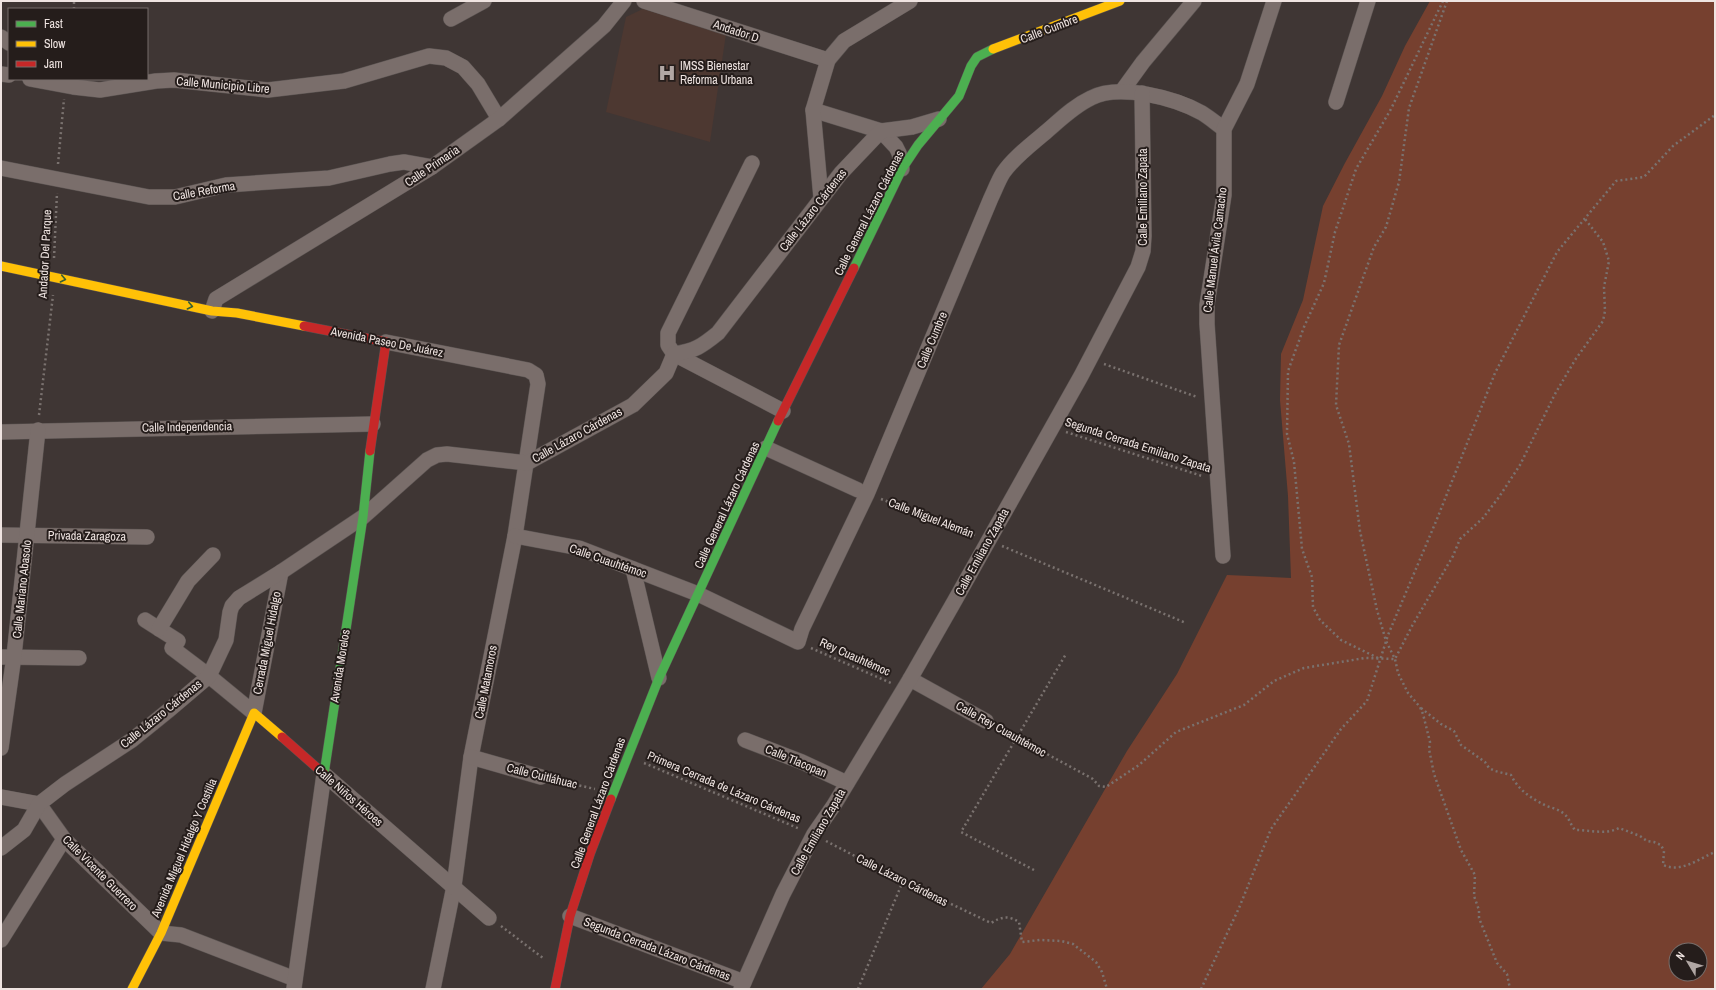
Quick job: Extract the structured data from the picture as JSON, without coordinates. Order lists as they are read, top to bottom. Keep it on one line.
{"streets":{"street":["Calle Cumbre","Andador D","Calle Municipio Libre","Calle Primaria","Calle Reforma","Calle Emiliano Zapata","Calle Lázaro Cárdenas","Calle General Lázaro Cárdenas","Calle Manuel Ávila Camacho","Avenida Paseo De Juárez","Calle Independencia","Privada Zaragoza","Calle Cuauhtémoc","Calle Mariano Abasolo","Cerrada Miguel Hidalgo","Avenida Morelos","Calle Matamoros","Calle Rey Cuauhtémoc","Calle Tlacopan","Calle Cuitláhuac","Calle Niños Héroes","Avenida Miguel Hidalgo Y Costilla","Calle Vicente Guerrero","Segunda Cerrada Lázaro Cárdenas"],"path":["Andador Del Parque","Segunda Cerrada Emiliano Zapata","Calle Miguel Alemán","Rey Cuauhtémoc","Primera Cerrada de Lázaro Cárdenas"]},"crossings":[["Calle Cumbre","Calle Emiliano Zapata"],["Calle Cumbre","Calle General Lázaro Cárdenas"],["Calle Cumbre","Calle Manuel Ávila Camacho"],["Calle Cumbre","Calle Miguel Alemán"],["Calle Cumbre","Rey Cuauhtémoc"],["Calle Municipio Libre","Calle Primaria"],["Calle Municipio Libre","Andador Del Parque"],["Calle Primaria","Calle Reforma"],["Calle Primaria","Avenida Paseo De Juárez"],["Calle Reforma","Andador Del Parque"],["Calle Emiliano Zapata","Calle Lázaro Cárdenas"],["Calle Emiliano Zapata","Segunda Cerrada Emiliano Zapata"],["Calle Emiliano Zapata","Calle Miguel Alemán"],["Calle Emiliano Zapata","Rey Cuauhtémoc"],["Calle Emiliano Zapata","Calle Rey Cuauhtémoc"],["Calle Emiliano Zapata","Calle Tlacopan"],["Calle Emiliano Zapata","Primera Cerrada de Lázaro Cárdenas"],["Calle Emiliano Zapata","Segunda Cerrada Lázaro Cárdenas"],["Calle Lázaro Cárdenas","Cerrada Miguel Hidalgo"],["Calle Lázaro Cárdenas","Avenida Morelos"],["Calle Lázaro Cárdenas","Calle Matamoros"],["Calle Lázaro Cárdenas","Primera Cerrada de Lázaro Cárdenas"],["Calle Lázaro Cárdenas","Calle Niños Héroes"],["Calle Lázaro Cárdenas","Calle Vicente Guerrero"],["Calle General Lázaro Cárdenas","Calle Cuauhtémoc"],["Calle General Lázaro Cárdenas","Calle Cuitláhuac"],["Calle General Lázaro Cárdenas","Primera Cerrada de Lázaro Cárdenas"],["Calle General Lázaro Cárdenas","Segunda Cerrada Lázaro Cárdenas"],["Calle Manuel Ávila Camacho","Segunda Cerrada Emiliano Zapata"],["Andador Del Parque","Avenida Paseo De Juárez"],["Andador Del Parque","Calle Independencia"],["Andador Del Parque","Calle Mariano Abasolo"],["Avenida Paseo De Juárez","Avenida Morelos"],["Avenida Paseo De Juárez","Calle Matamoros"],["Calle Independencia","Calle Mariano Abasolo"],["Calle Independencia","Avenida Morelos"],["Privada Zaragoza","Calle Mariano Abasolo"],["Calle Cuauhtémoc","Calle Matamoros"],["Cerrada Miguel Hidalgo","Calle Niños Héroes"],["Cerrada Miguel Hidalgo","Avenida Miguel Hidalgo Y Costilla"],["Rey Cuauhtémoc","Calle Rey Cuauhtémoc"],["Avenida Morelos","Calle Niños Héroes"],["Calle Matamoros","Calle Cuitláhuac"],["Calle Matamoros","Calle Niños Héroes"],["Calle Niños Héroes","Avenida Miguel Hidalgo Y Costilla"],["Avenida Miguel Hidalgo Y Costilla","Calle Vicente Guerrero"]],"places":{"hospital":["IMSS Bienestar Reforma Urbana"]},"legend":["Fast","Slow","Jam"],"north":"top left"}
